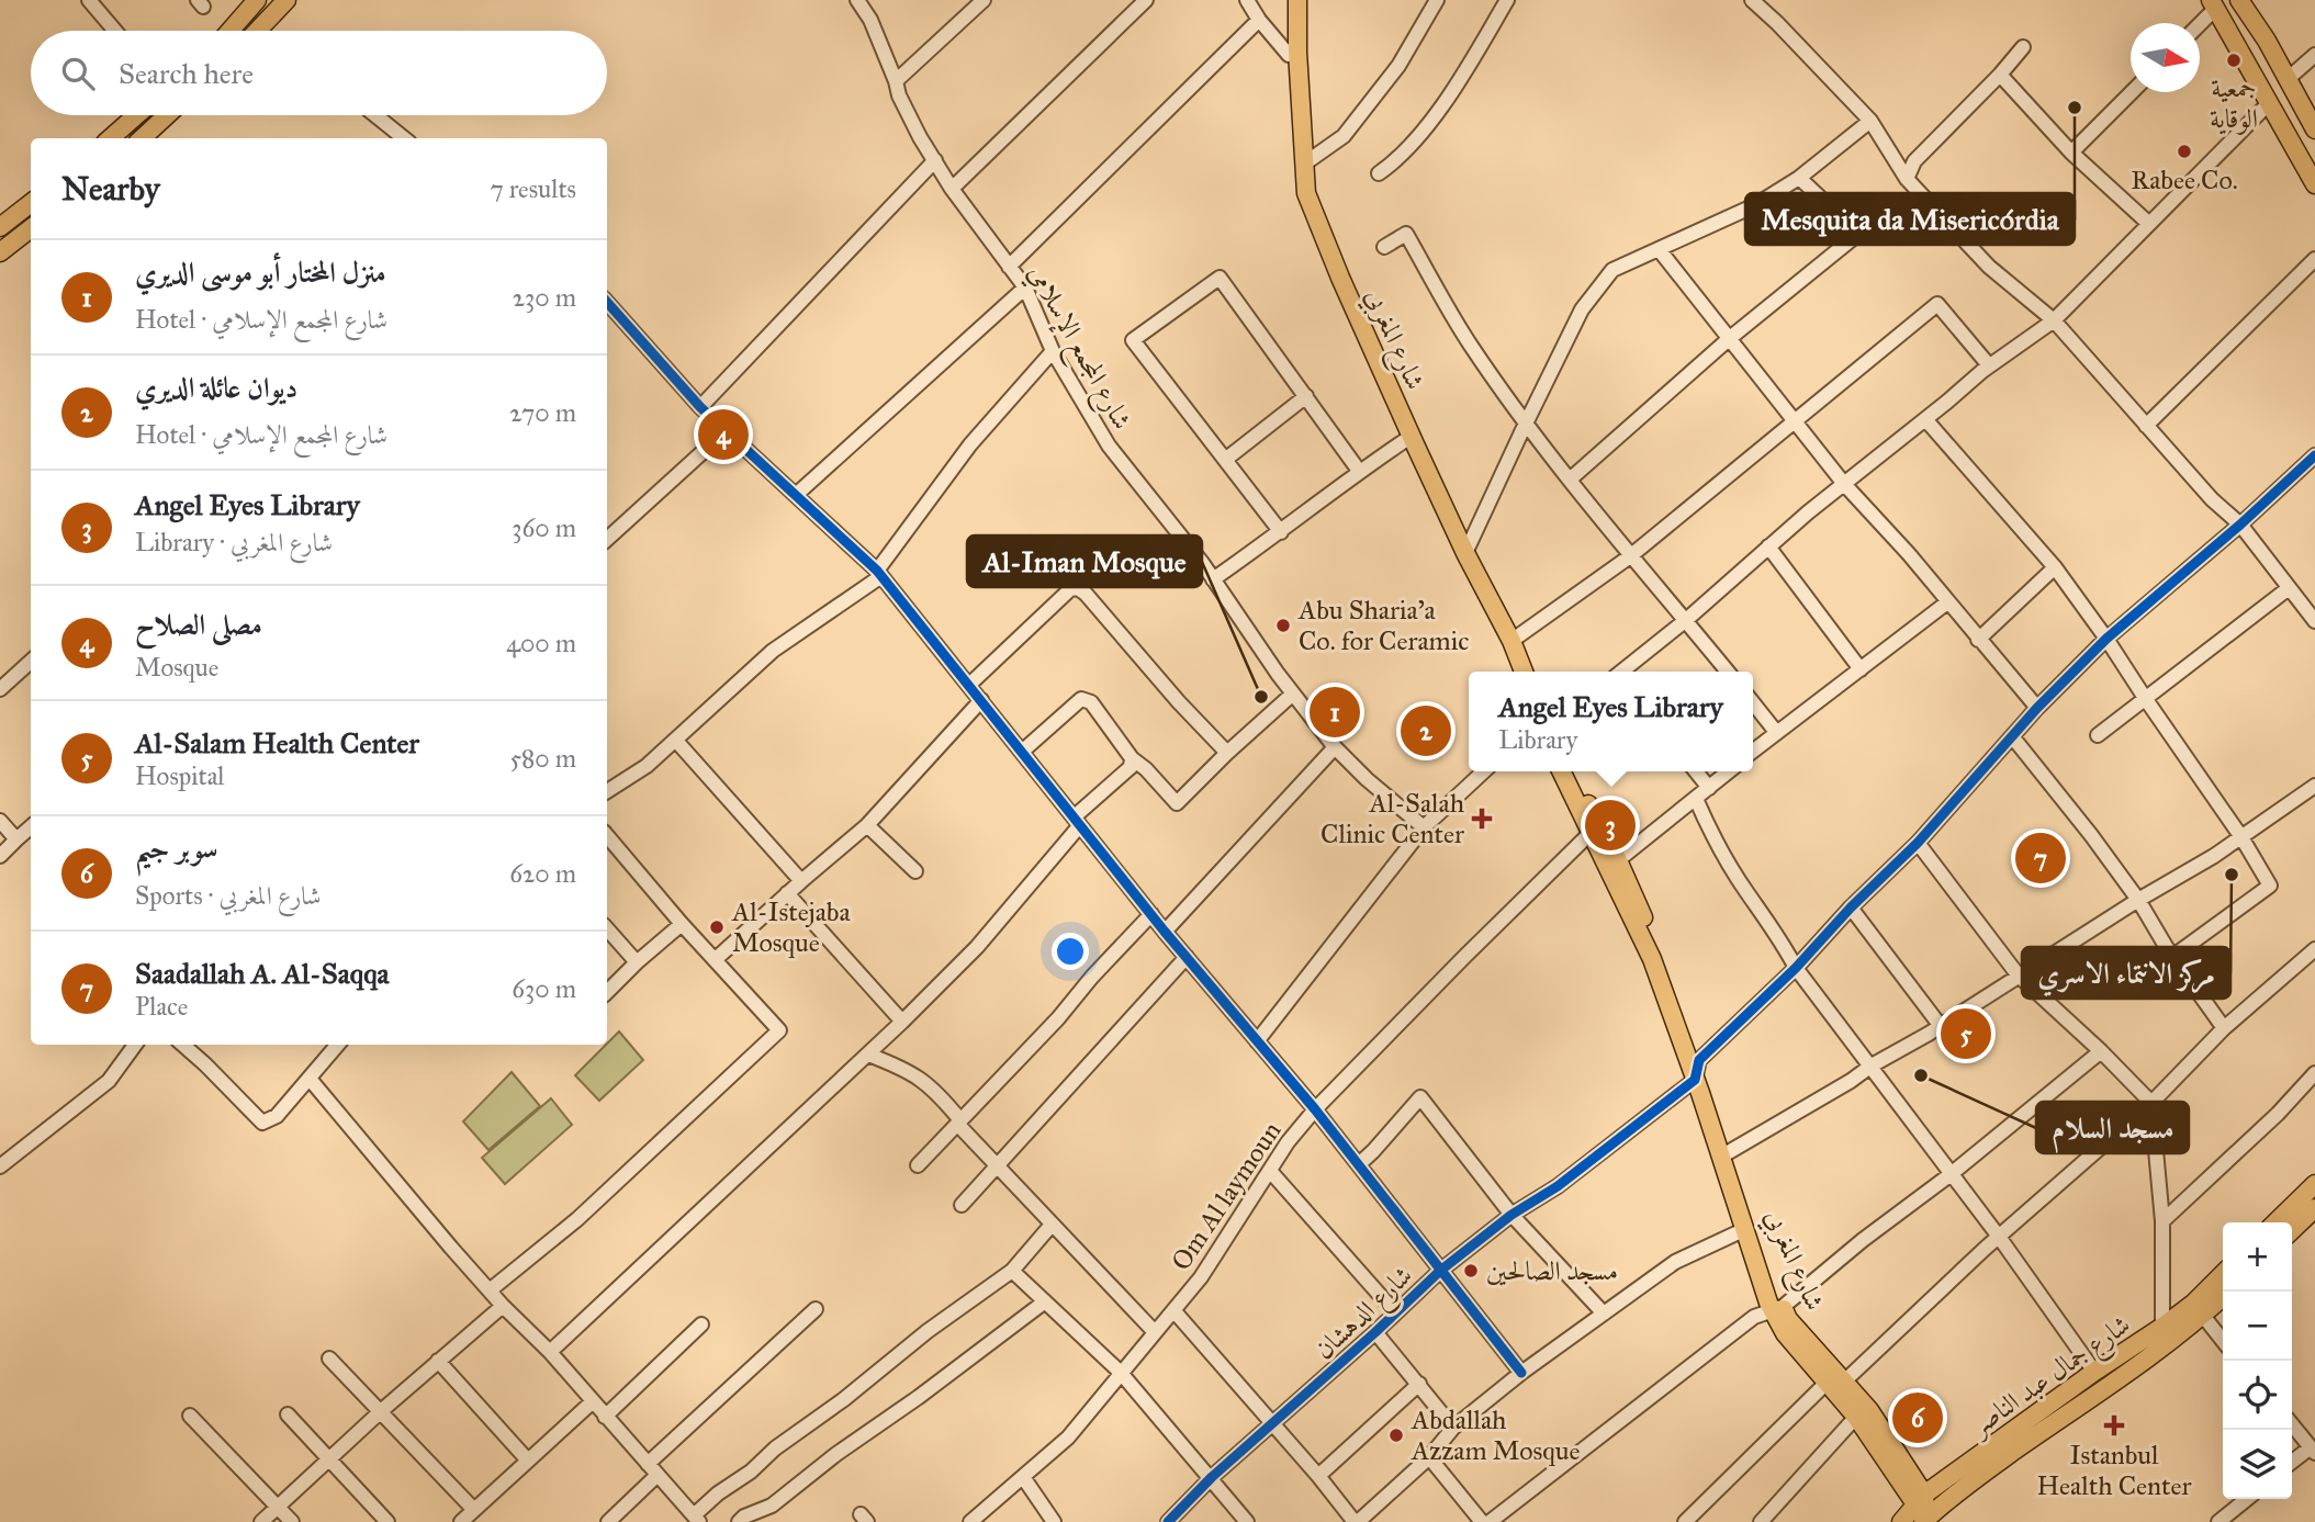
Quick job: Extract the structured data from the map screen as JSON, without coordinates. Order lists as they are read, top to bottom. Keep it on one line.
{"streets":{"main road":["شارع المغربي","شارع جمال عبد الناصر"],"street":["شارع المجمع الإسلامي","Om Al laymoun","شارع الدهشان"]},"crossings":[["شارع المغربي","Om Al laymoun"],["شارع المغربي","شارع الدهشان"],["شارع المغربي","شارع جمال عبد الناصر"]],"places":{"other":["جمعية الوقاية","Mesquita da Misericórdia","Rabee Co.","Abu Sharia'a Co. for Ceramic","Al-Iman Mosque","مركز الانتماء الاسري","Al-Istejaba Mosque","مسجد السلام","مسجد الصالحين","Abdallah Azzam Mosque"],"health":["Al-Salah Clinic Center","Istanbul Health Center"]},"north":"right","page":{"search":"Search here","heading":["Nearby","7 results"],"list":[{"mark":"1","name":"منزل المختار أبو موسى الديري","note":"Hotel · شارع المجمع الإسلامي","value":"230 m"},{"mark":"2","name":"ديوان عائلة الديري","note":"Hotel · شارع المجمع الإسلامي","value":"270 m"},{"mark":"3","name":"Angel Eyes Library","note":"Library · شارع المغربي","value":"360 m"},{"mark":"4","name":"مصلى الصلاح","note":"Mosque","value":"400 m"},{"mark":"5","name":"Al-Salam Health Center","note":"Hospital","value":"580 m"},{"mark":"6","name":"سوبر جيم","note":"Sports · شارع المغربي","value":"620 m"},{"mark":"7","name":"Saadallah A. Al-Saqqa","note":"Place","value":"630 m"}],"pins":["4","1","2","3","7","5","6"],"popup":["Angel Eyes Library","Library"],"map_buttons":["+","−"]}}
